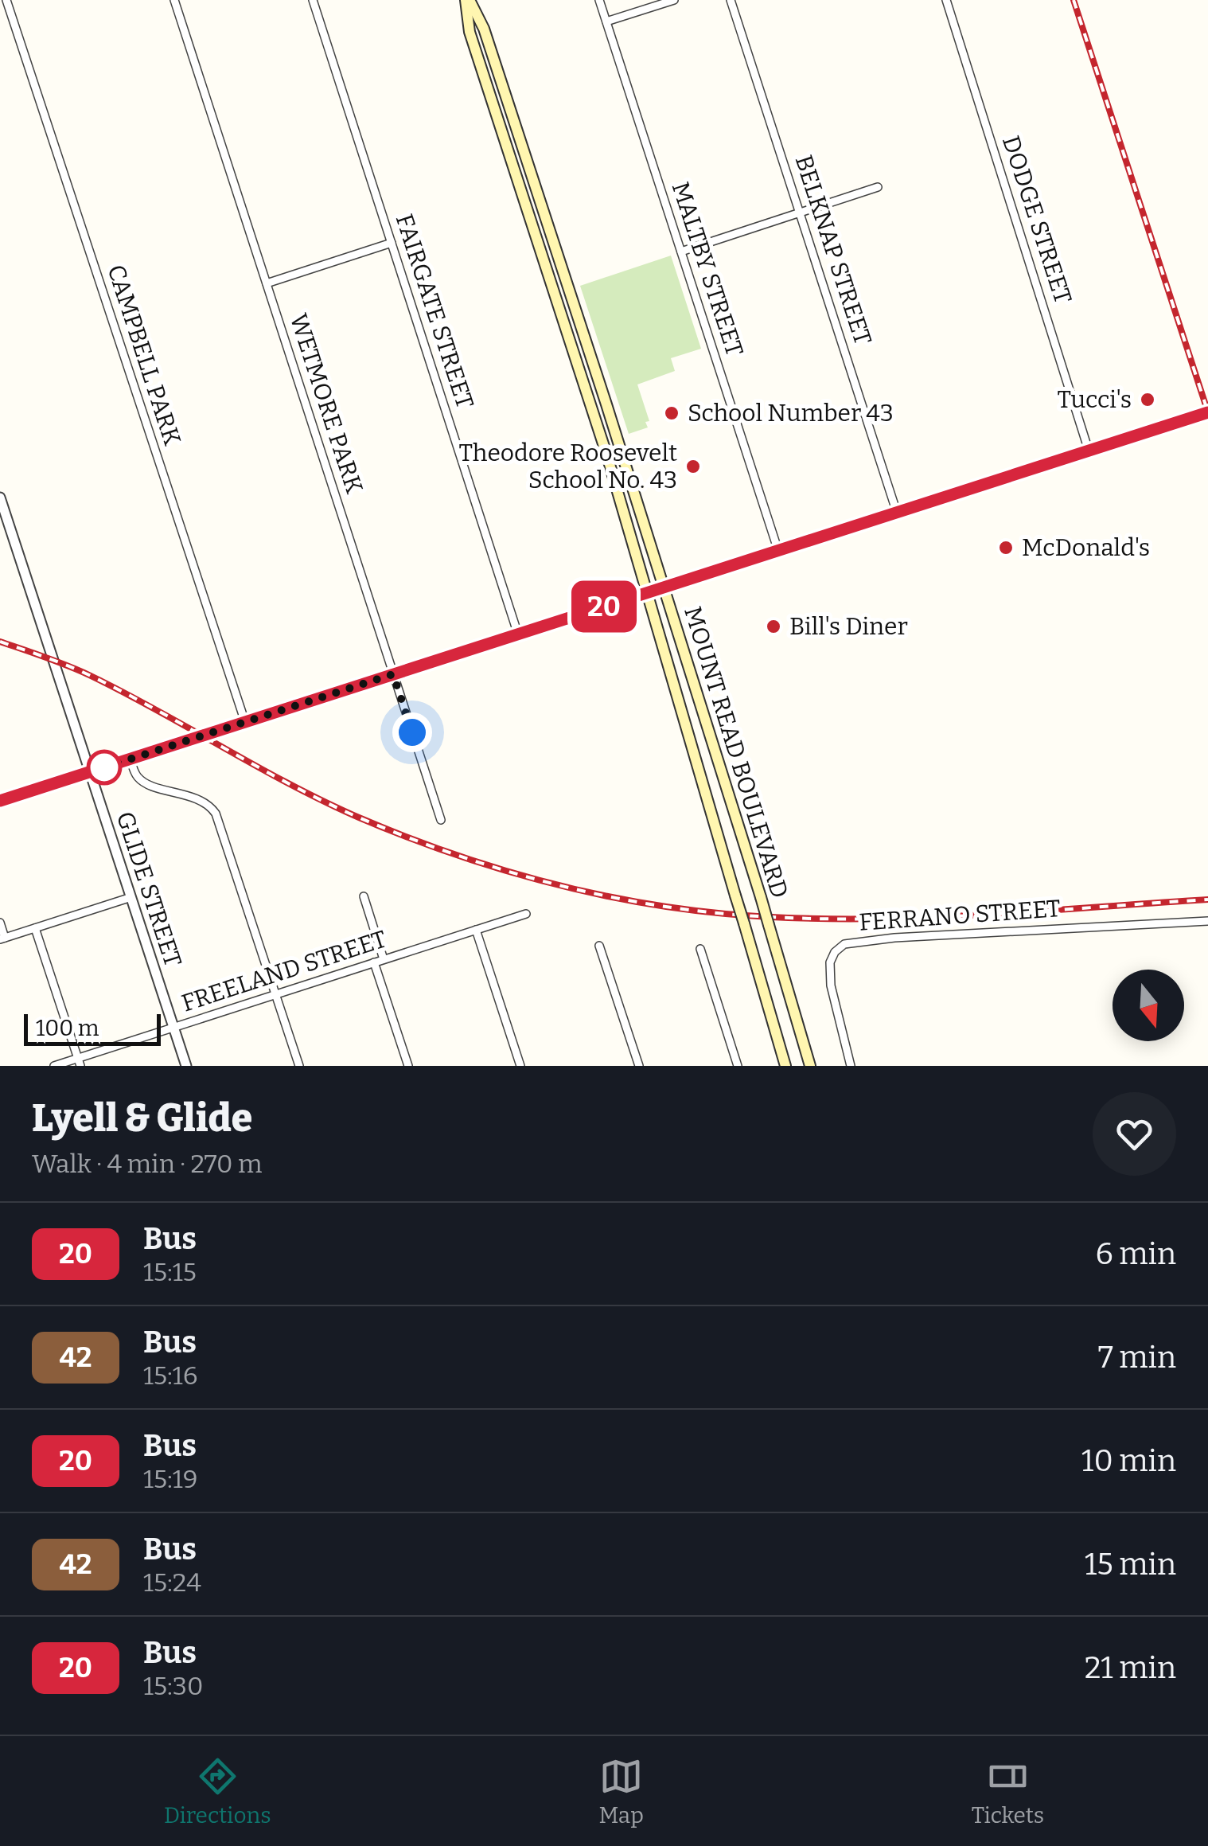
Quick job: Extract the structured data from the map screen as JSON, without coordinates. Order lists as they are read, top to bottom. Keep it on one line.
{"streets":{"main road":["MOUNT READ BOULEVARD"],"street":["DODGE STREET","BELKNAP STREET","MALTBY STREET","FAIRGATE STREET","CAMPBELL PARK","WETMORE PARK","GLIDE STREET","FERRANO STREET","FREELAND STREET"]},"crossings":[["GLIDE STREET","FREELAND STREET"]],"places":["Tucci's","School Number 43","Theodore Roosevelt School No. 43","McDonald's","Bill's Diner"],"lines":["bus line 20"],"scale_bar":"100 m","north":"bottom","page":{"on_map":"20","scale":"100 m","heading":["Lyell & Glide","Walk · 4 min · 270 m"],"list":[{"mark":"20","name":"Bus","note":"15:15","value":"6 min"},{"mark":"42","name":"Bus","note":"15:16","value":"7 min"},{"mark":"20","name":"Bus","note":"15:19","value":"10 min"},{"mark":"42","name":"Bus","note":"15:24","value":"15 min"},{"mark":"20","name":"Bus","note":"15:30","value":"21 min"}],"tabs":["Directions","Map","Tickets"]}}
